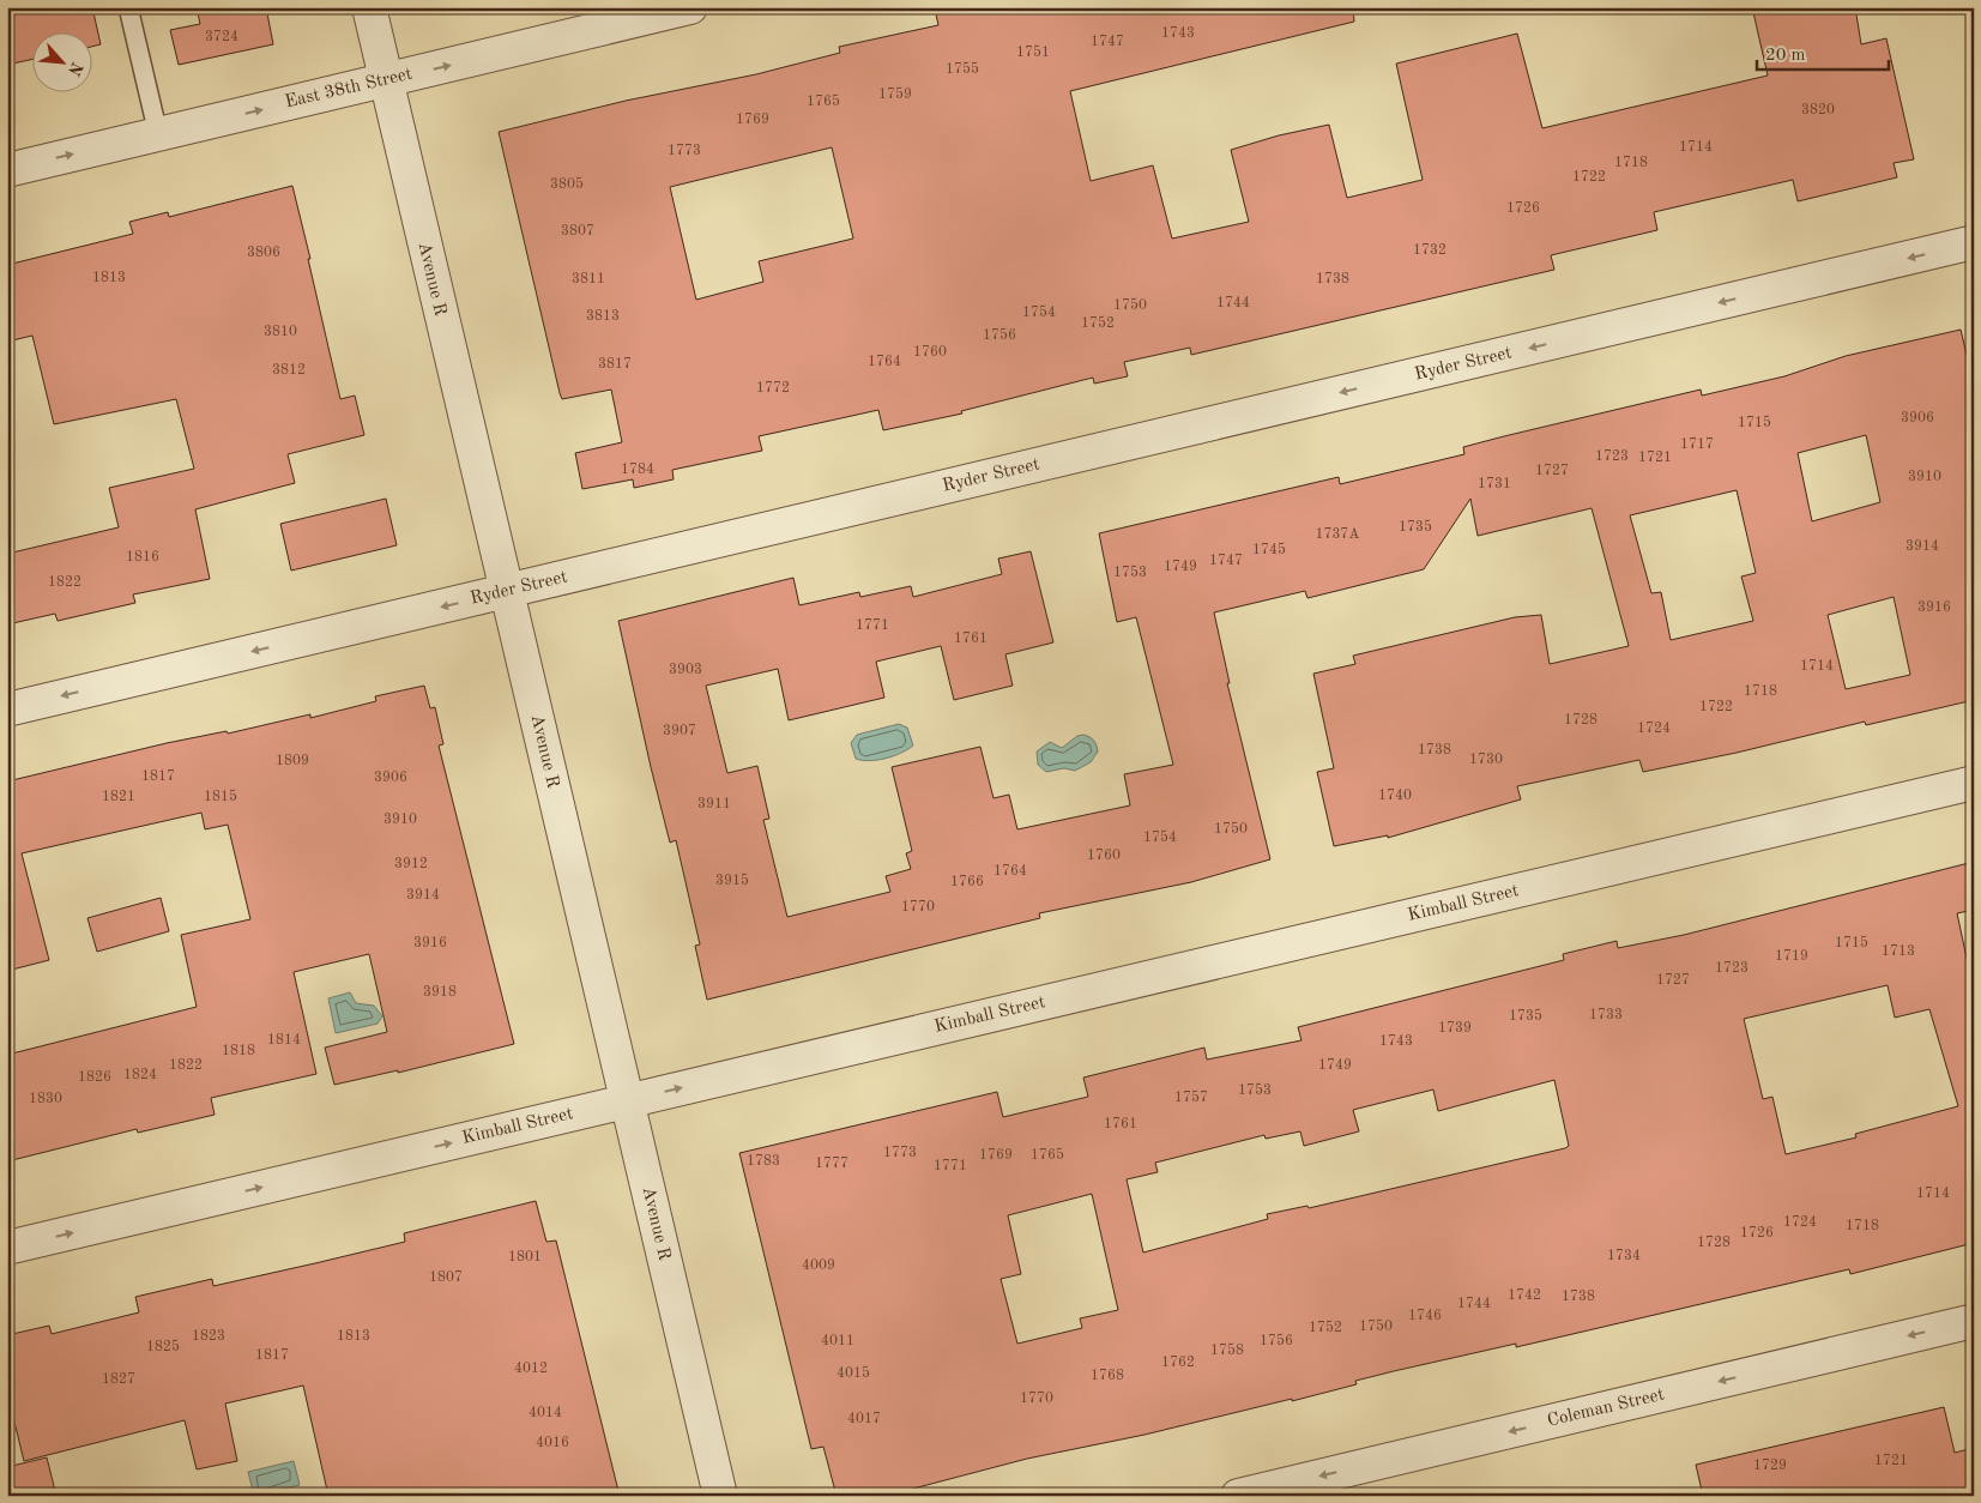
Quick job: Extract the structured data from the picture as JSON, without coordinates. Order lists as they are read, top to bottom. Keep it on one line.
{"streets":{"street":["East 38th Street","Avenue R","Ryder Street","Kimball Street","Coleman Street"]},"crossings":[["East 38th Street","Avenue R"],["Avenue R","Ryder Street"],["Avenue R","Kimball Street"]],"one_way":["East 38th Street","Ryder Street","Kimball Street","Coleman Street"],"house_numbers":["1743","3724","1747","1751","1755","1759","1765","3820","1769","1714","1773","1718","1722","3805","1726","3807","1732","3806","1813","3811","1738","1744","1750","1754","3813","1752","3810","1756","1760","1764","3817","3812","1772","3906","1715","1717","1723","1721","1784","1727","3910","1731","1735","1737A","3914","1745","1816","1747","1749","1753","1822","3916","1771","1761","1714","3903","1718","1722","1728","1724","3907","1738","1730","1809","1817","3906","1740","1821","1815","3911","3910","1750","1754","1760","3912","1764","3915","1766","3914","1770","3916","1715","1713","1719","1723","1727","3918","1733","1735","1739","1814","1743","1818","1822","1749","1824","1826","1753","1757","1830","1761","1773","1769","1765","1783","1777","1771","1714","1724","1718","1726","1728","1734","1801","4009","1807","1742","1738","1744","1746","1750","1752","1823","1813","4011","1756","1825","1758","1817","1762","4012","4015","1768","1827","1770","4014","4017","4016","1721","1729"],"scale_bar":"20 m","north":"bottom right"}
